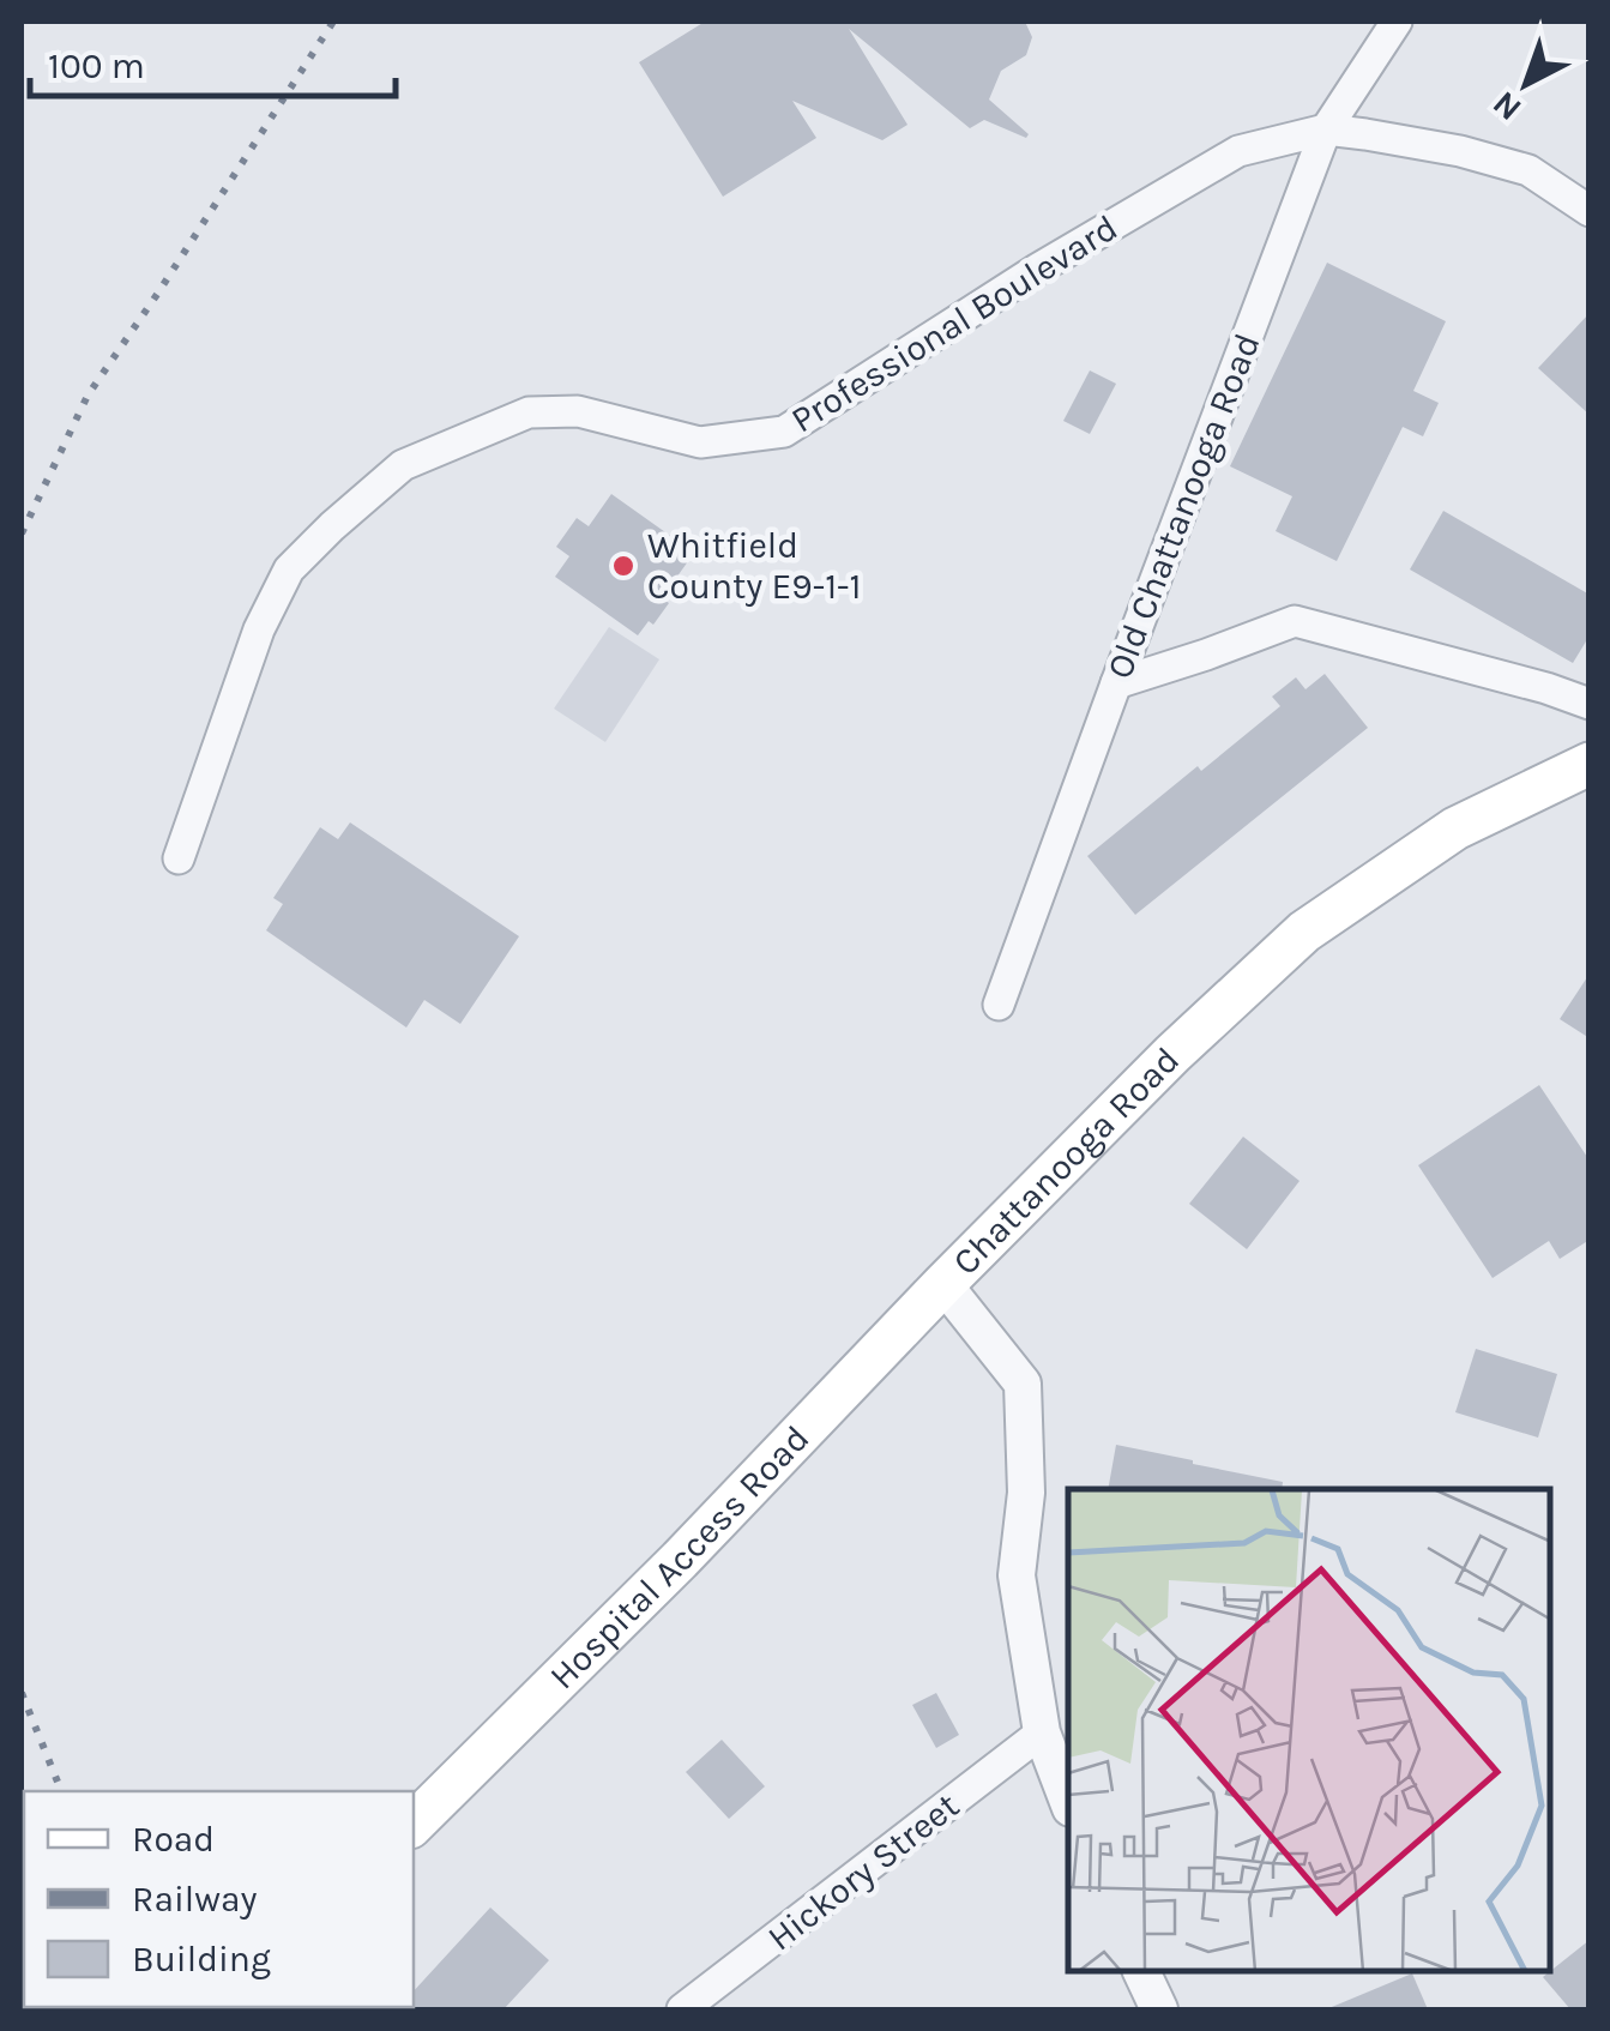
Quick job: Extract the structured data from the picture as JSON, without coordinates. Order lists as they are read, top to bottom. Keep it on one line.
{"streets":{"main road":["Chattanooga Road","Hospital Access Road"],"street":["Professional Boulevard","Old Chattanooga Road","Hickory Street"]},"crossings":[["Professional Boulevard","Old Chattanooga Road"],["Chattanooga Road","Hospital Access Road"],["Chattanooga Road","Hickory Street"]],"places":["Whitfield County E9-1-1"],"legend":["Road","Railway","Building"],"scale_bar":"100 m","north":"bottom left"}
